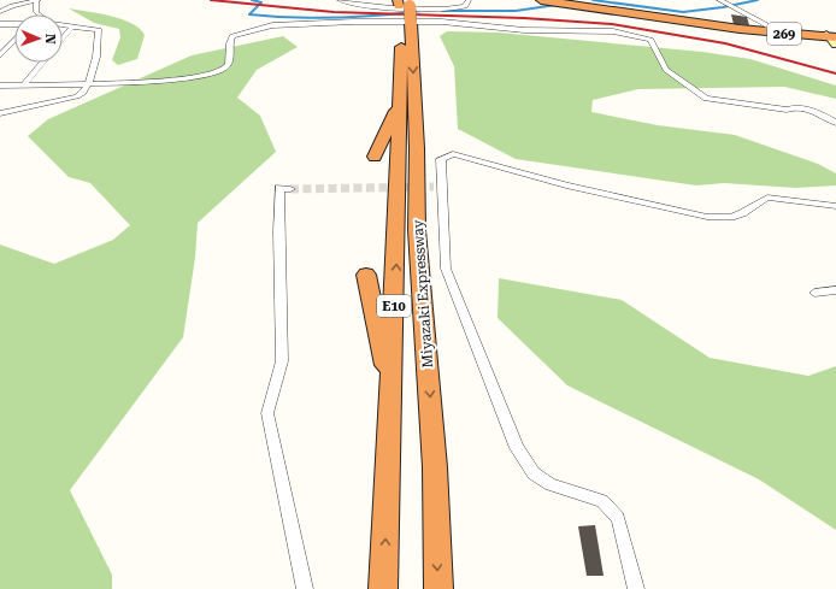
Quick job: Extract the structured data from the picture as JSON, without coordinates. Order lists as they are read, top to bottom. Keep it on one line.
{"streets":{"highway":["269","Miyazaki Expressway","E10"]},"north":"right"}
